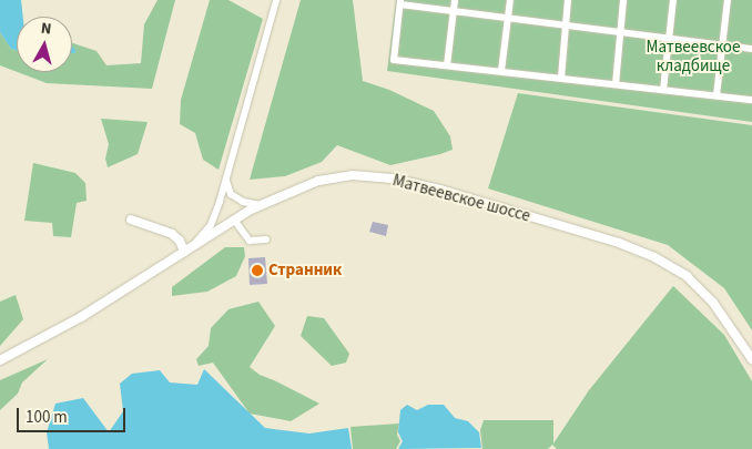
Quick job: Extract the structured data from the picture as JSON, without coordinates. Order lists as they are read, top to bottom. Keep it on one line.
{"streets":{"main road":["Матвеевское шоссе"]},"parks":["Матвеевское кладбище"],"places":["Странник"],"scale_bar":"100 m","north":"top"}
